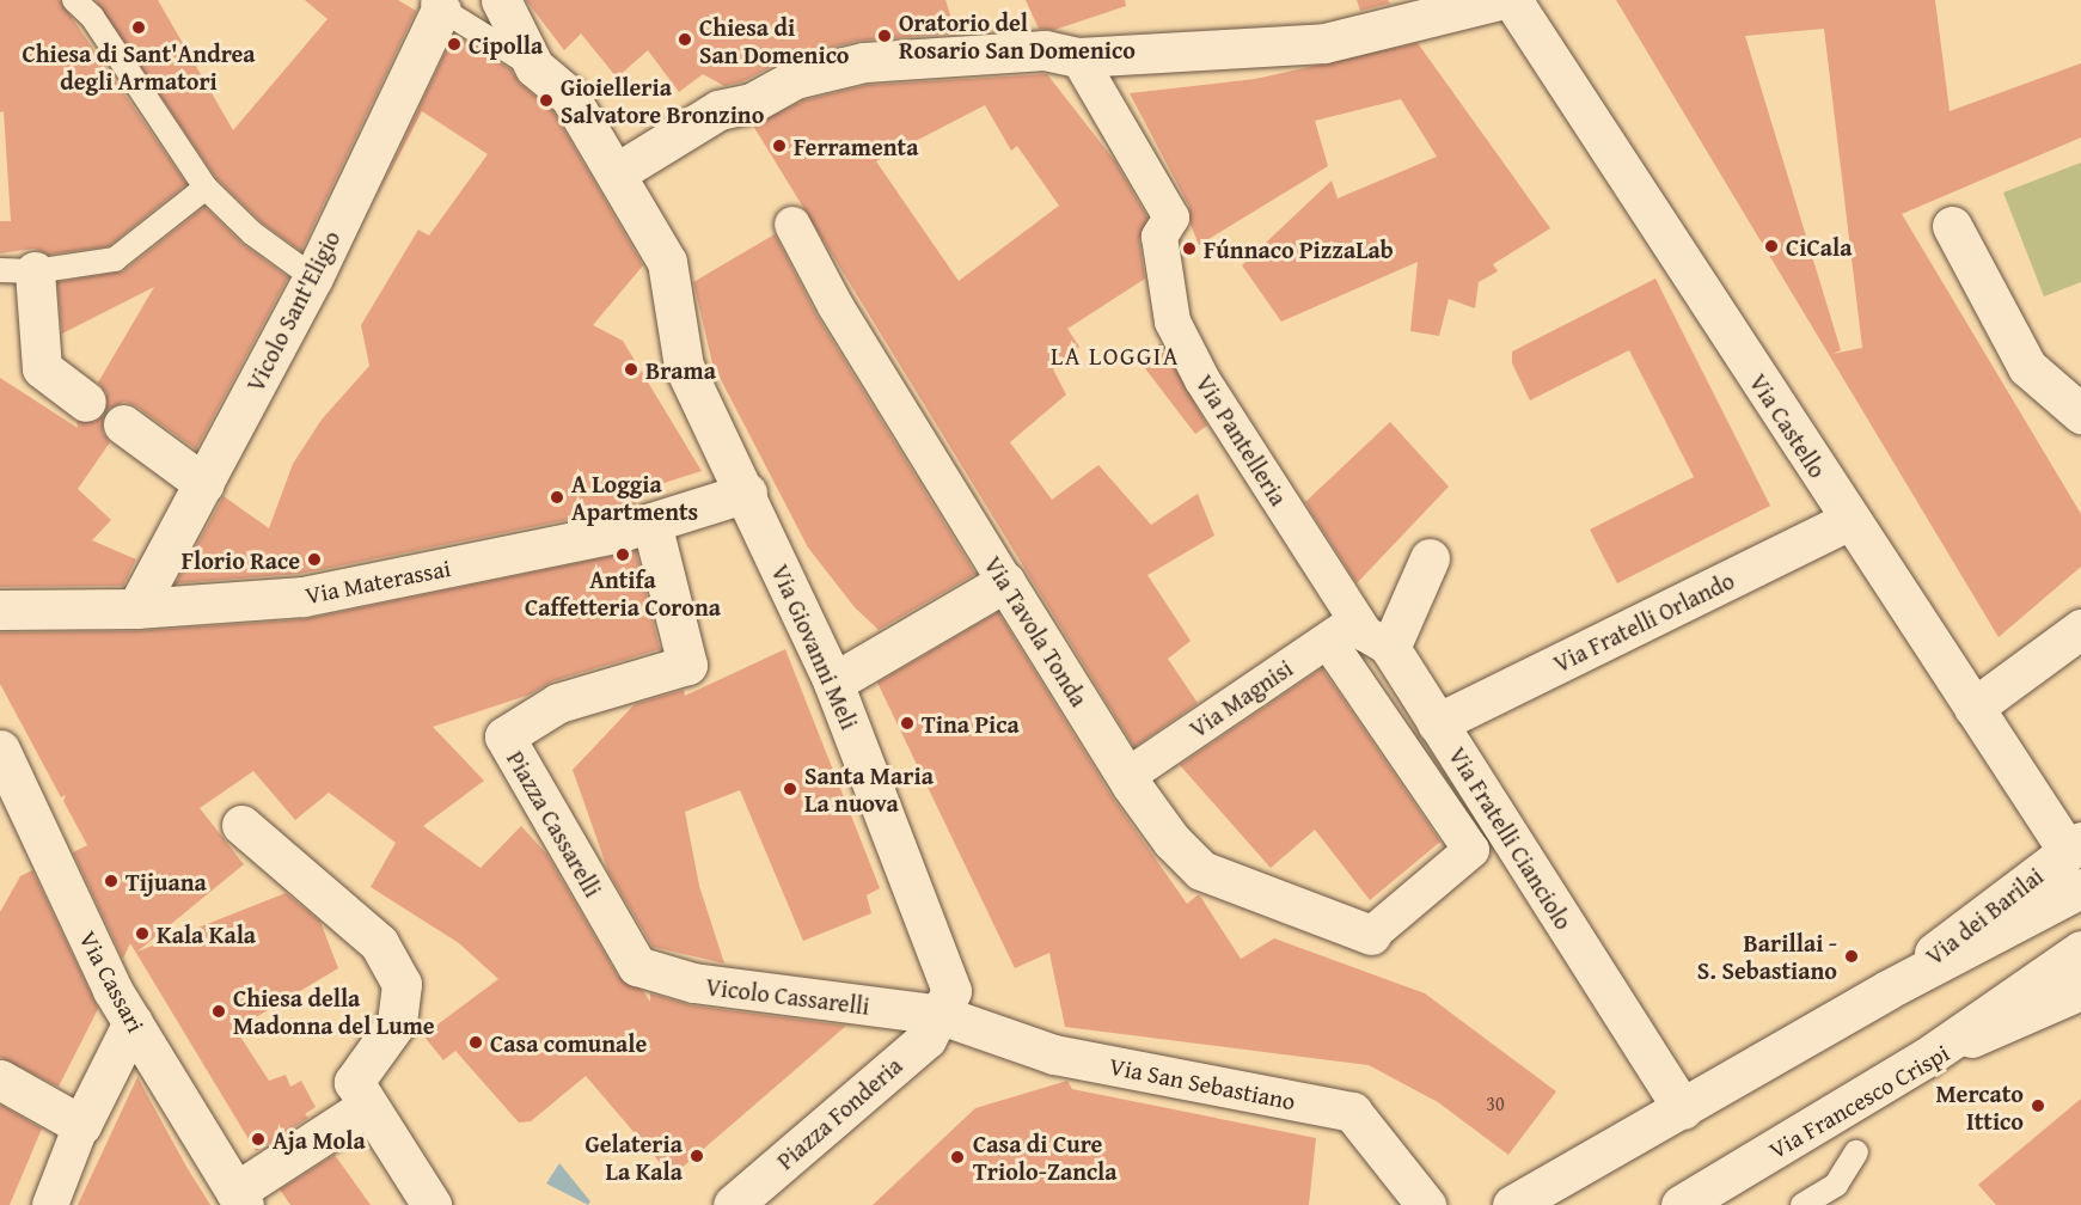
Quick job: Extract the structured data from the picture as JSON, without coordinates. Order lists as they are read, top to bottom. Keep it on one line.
{"streets":{"street":["Vicolo Sant'Eligio","Via Castello","Via Pantelleria","Via Materassai","Via Fratelli Orlando","Via Tavola Tonda","Via Giovanni Meli","Via Magnisi","Piazza Cassarelli","Via Fratelli Cianciolo","Via dei Barilai","Via Cassari","Vicolo Cassarelli","Via San Sebastiano","Via Francesco Crispi","Piazza Fonderia"]},"crossings":[["Vicolo Sant'Eligio","Via Materassai"],["Via Castello","Via Fratelli Orlando"],["Via Castello","Via dei Barilai"],["Via Pantelleria","Via Magnisi"],["Via Pantelleria","Via Fratelli Cianciolo"],["Via Materassai","Via Giovanni Meli"],["Via Materassai","Piazza Cassarelli"],["Via Fratelli Orlando","Via Fratelli Cianciolo"],["Via Tavola Tonda","Via Magnisi"],["Via Giovanni Meli","Vicolo Cassarelli"],["Via Giovanni Meli","Via San Sebastiano"],["Via Giovanni Meli","Piazza Fonderia"],["Piazza Cassarelli","Vicolo Cassarelli"],["Vicolo Cassarelli","Via San Sebastiano"],["Vicolo Cassarelli","Piazza Fonderia"],["Via San Sebastiano","Piazza Fonderia"]],"districts":["LA LOGGIA"],"places":["Chiesa di Sant'Andrea degli Armatori","Oratorio del Rosario San Domenico","Chiesa di San Domenico","Cipolla","Gioielleria Salvatore Bronzino","Ferramenta","CiCala","Fúnnaco PizzaLab","Brama","A Loggia Apartments","Antifa Caffetteria Corona","Florio Race","Tina Pica","Santa Maria La nuova","Tijuana","Kala Kala","Barillai - S. Sebastiano","Chiesa della Madonna del Lume","Casa comunale","Mercato Ittico","Aja Mola","Gelateria La Kala","Casa di Cure Triolo-Zancla"],"house_numbers":["30"]}
